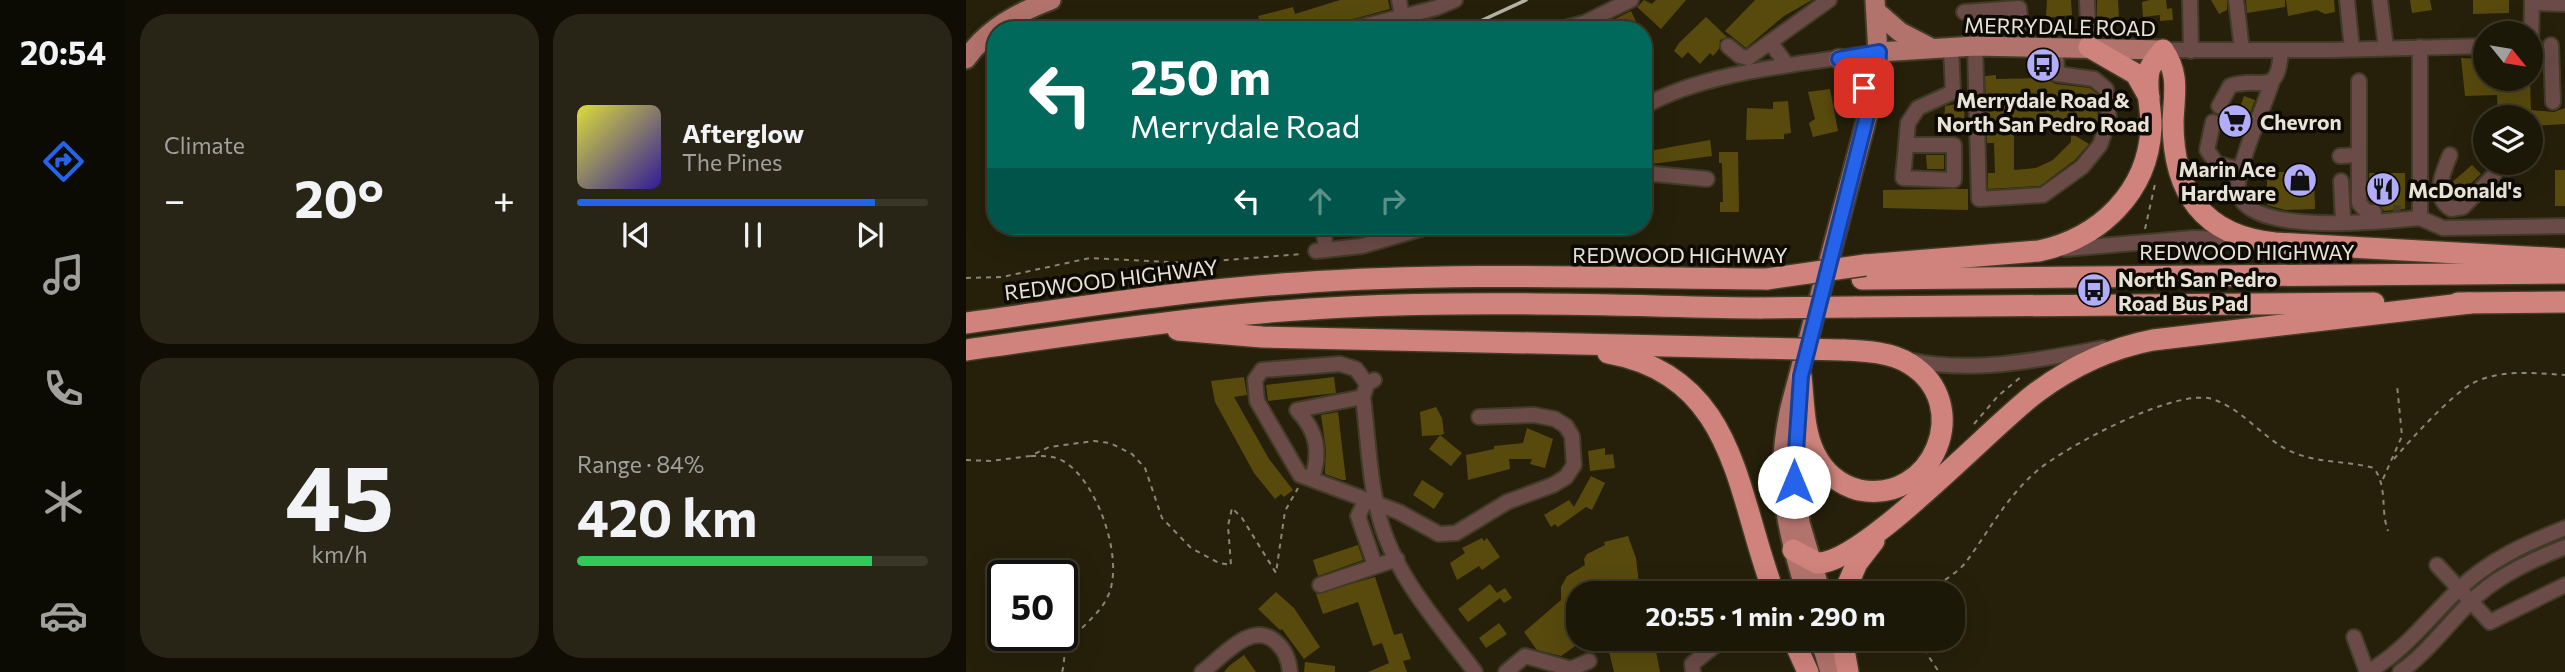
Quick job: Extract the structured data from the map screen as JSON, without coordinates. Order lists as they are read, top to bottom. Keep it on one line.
{"streets":{"highway":["REDWOOD HIGHWAY"],"main road":["MERRYDALE ROAD"]},"places":{"bus stop":["Merrydale Road & North San Pedro Road","North San Pedro Road Bus Pad"],"supermarket":["Chevron"],"shop":["Marin Ace Hardware"],"restaurant":["McDonald's"]},"north":"bottom right","page":{"tabs":"20:54","tile":["Climate",["45","km/h"],["Range · 84%","420 km"]],"turn":["250 m","Merrydale Road"],"song":["Afterglow","The Pines"],"heat":["−","20°","+"],"limit":"50","trip":"20:55 · 1 min · 290 m"}}
